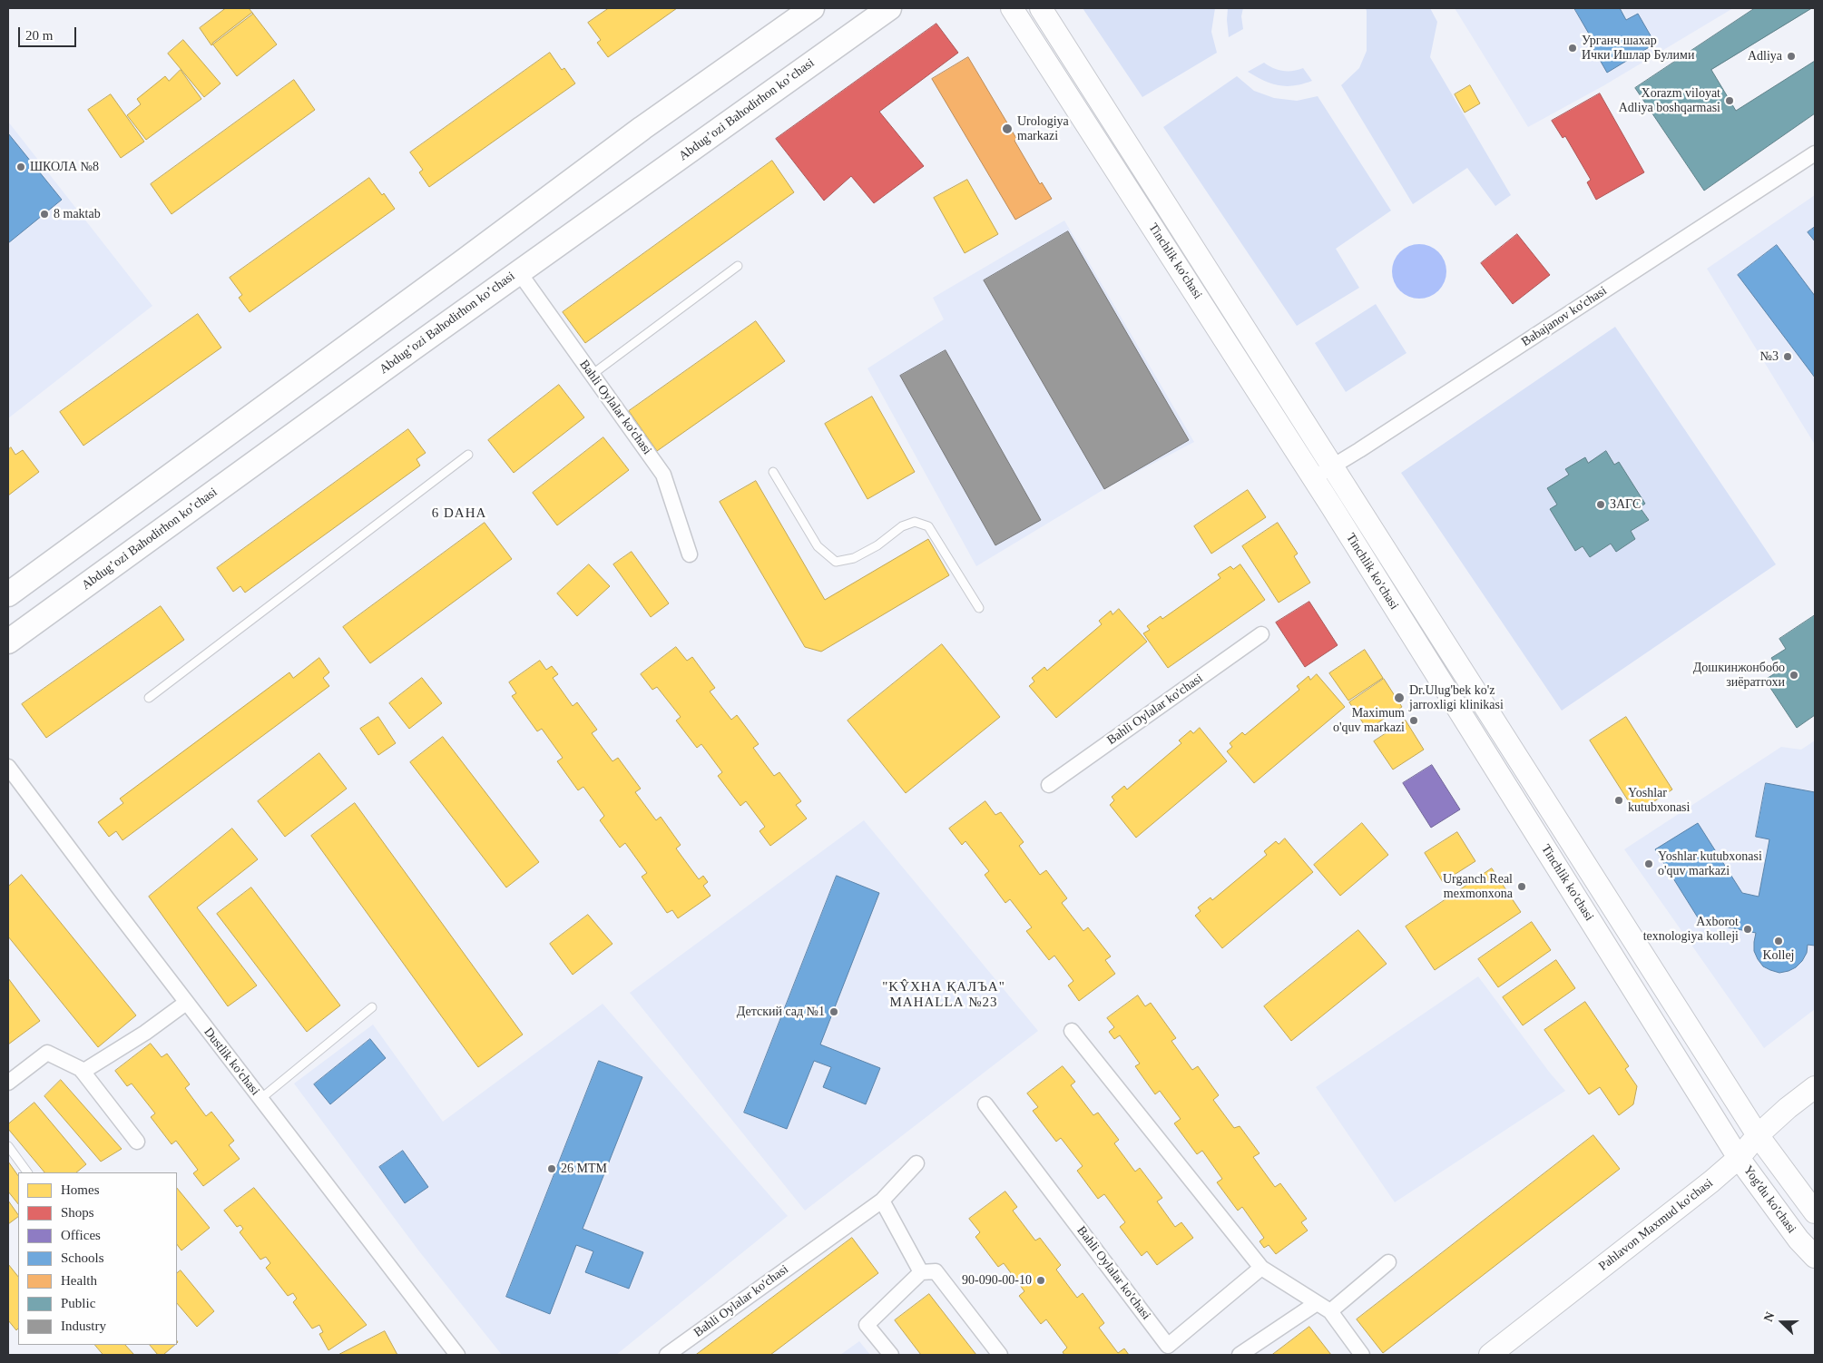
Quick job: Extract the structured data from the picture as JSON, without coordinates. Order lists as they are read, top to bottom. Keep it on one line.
{"streets":{"main road":["Abdug’ozi Bahodirhon ko’chasi","Tinchlik ko'chasi","Yog'du ko'chasi","Pahlavon Maxmud ko'chasi"],"street":["Babajanov ko'chasi","Bahli Oylalar ko'chasi","Dustlik ko'chasi"]},"crossings":[["Abdug’ozi Bahodirhon ko’chasi","Bahli Oylalar ko'chasi"],["Tinchlik ko'chasi","Babajanov ko'chasi"],["Tinchlik ko'chasi","Yog'du ko'chasi"],["Tinchlik ko'chasi","Pahlavon Maxmud ko'chasi"],["Yog'du ko'chasi","Pahlavon Maxmud ko'chasi"]],"districts":["6 DAHA","\"KŶХНА ҚАЛЪА\" MAHALLA №23"],"places":["Урганч шахар Ички Ишлар Булими","Adliya","Xorazm viloyat Adliya boshqarmasi","Urologiya markazi","ШКОЛА №8","8 maktab","№3","ЗАГС","Дошкинжонбобо зиёратгохи","Dr.Ulug'bek ko'z jarroxligi klinikasi","Maximum o'quv markazi","Yoshlar kutubxonasi","Yoshlar kutubxonasi o'quv markazi","Urganch Real mexmonxona","Axborot texnologiya kolleji","Kollej","Детский сад №1","26 MTM","90-090-00-10"],"legend":["Homes","Shops","Offices","Schools","Health","Public","Industry"],"scale_bar":"20 m","north":"left"}
